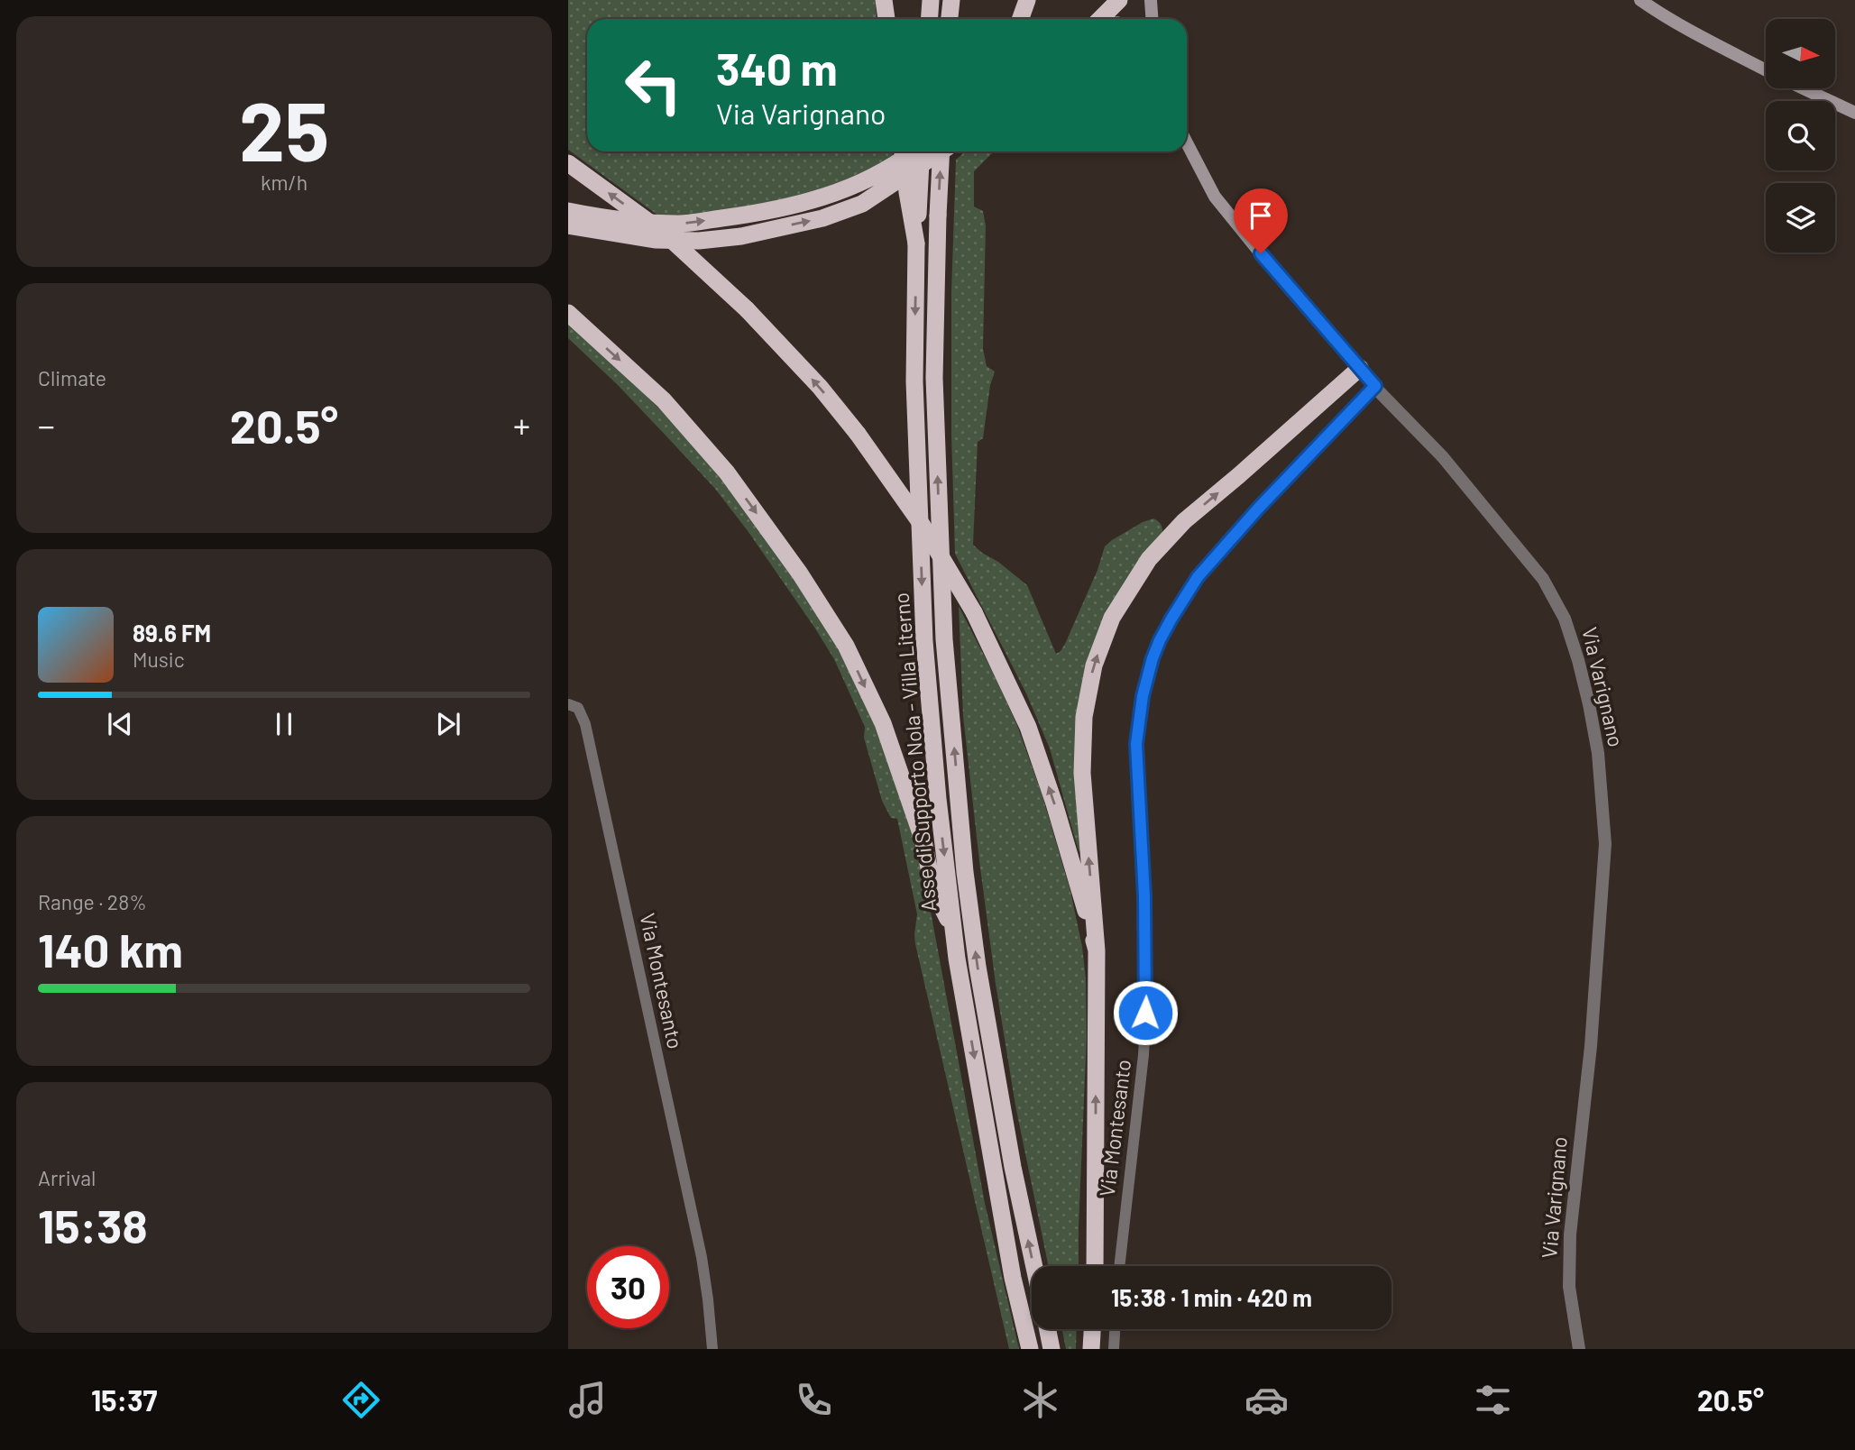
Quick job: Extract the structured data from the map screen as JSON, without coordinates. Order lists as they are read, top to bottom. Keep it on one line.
{"streets":{"highway":["Asse di Supporto Nola - Villa Literno"],"main road":["Via Varignano"],"street":["Via Montesanto"]},"crossings":[["Via Varignano","Via Montesanto"]],"north":"right","page":{"tile":[["25","km/h"],"Climate",["Range · 28%","140 km"],["Arrival","15:38"]],"turn":["340 m","Via Varignano"],"heat":["−","20.5°","+"],"song":["89.6 FM","Music"],"limit":"30","trip":"15:38 · 1 min · 420 m","tabs":["15:37","20.5°"]}}
